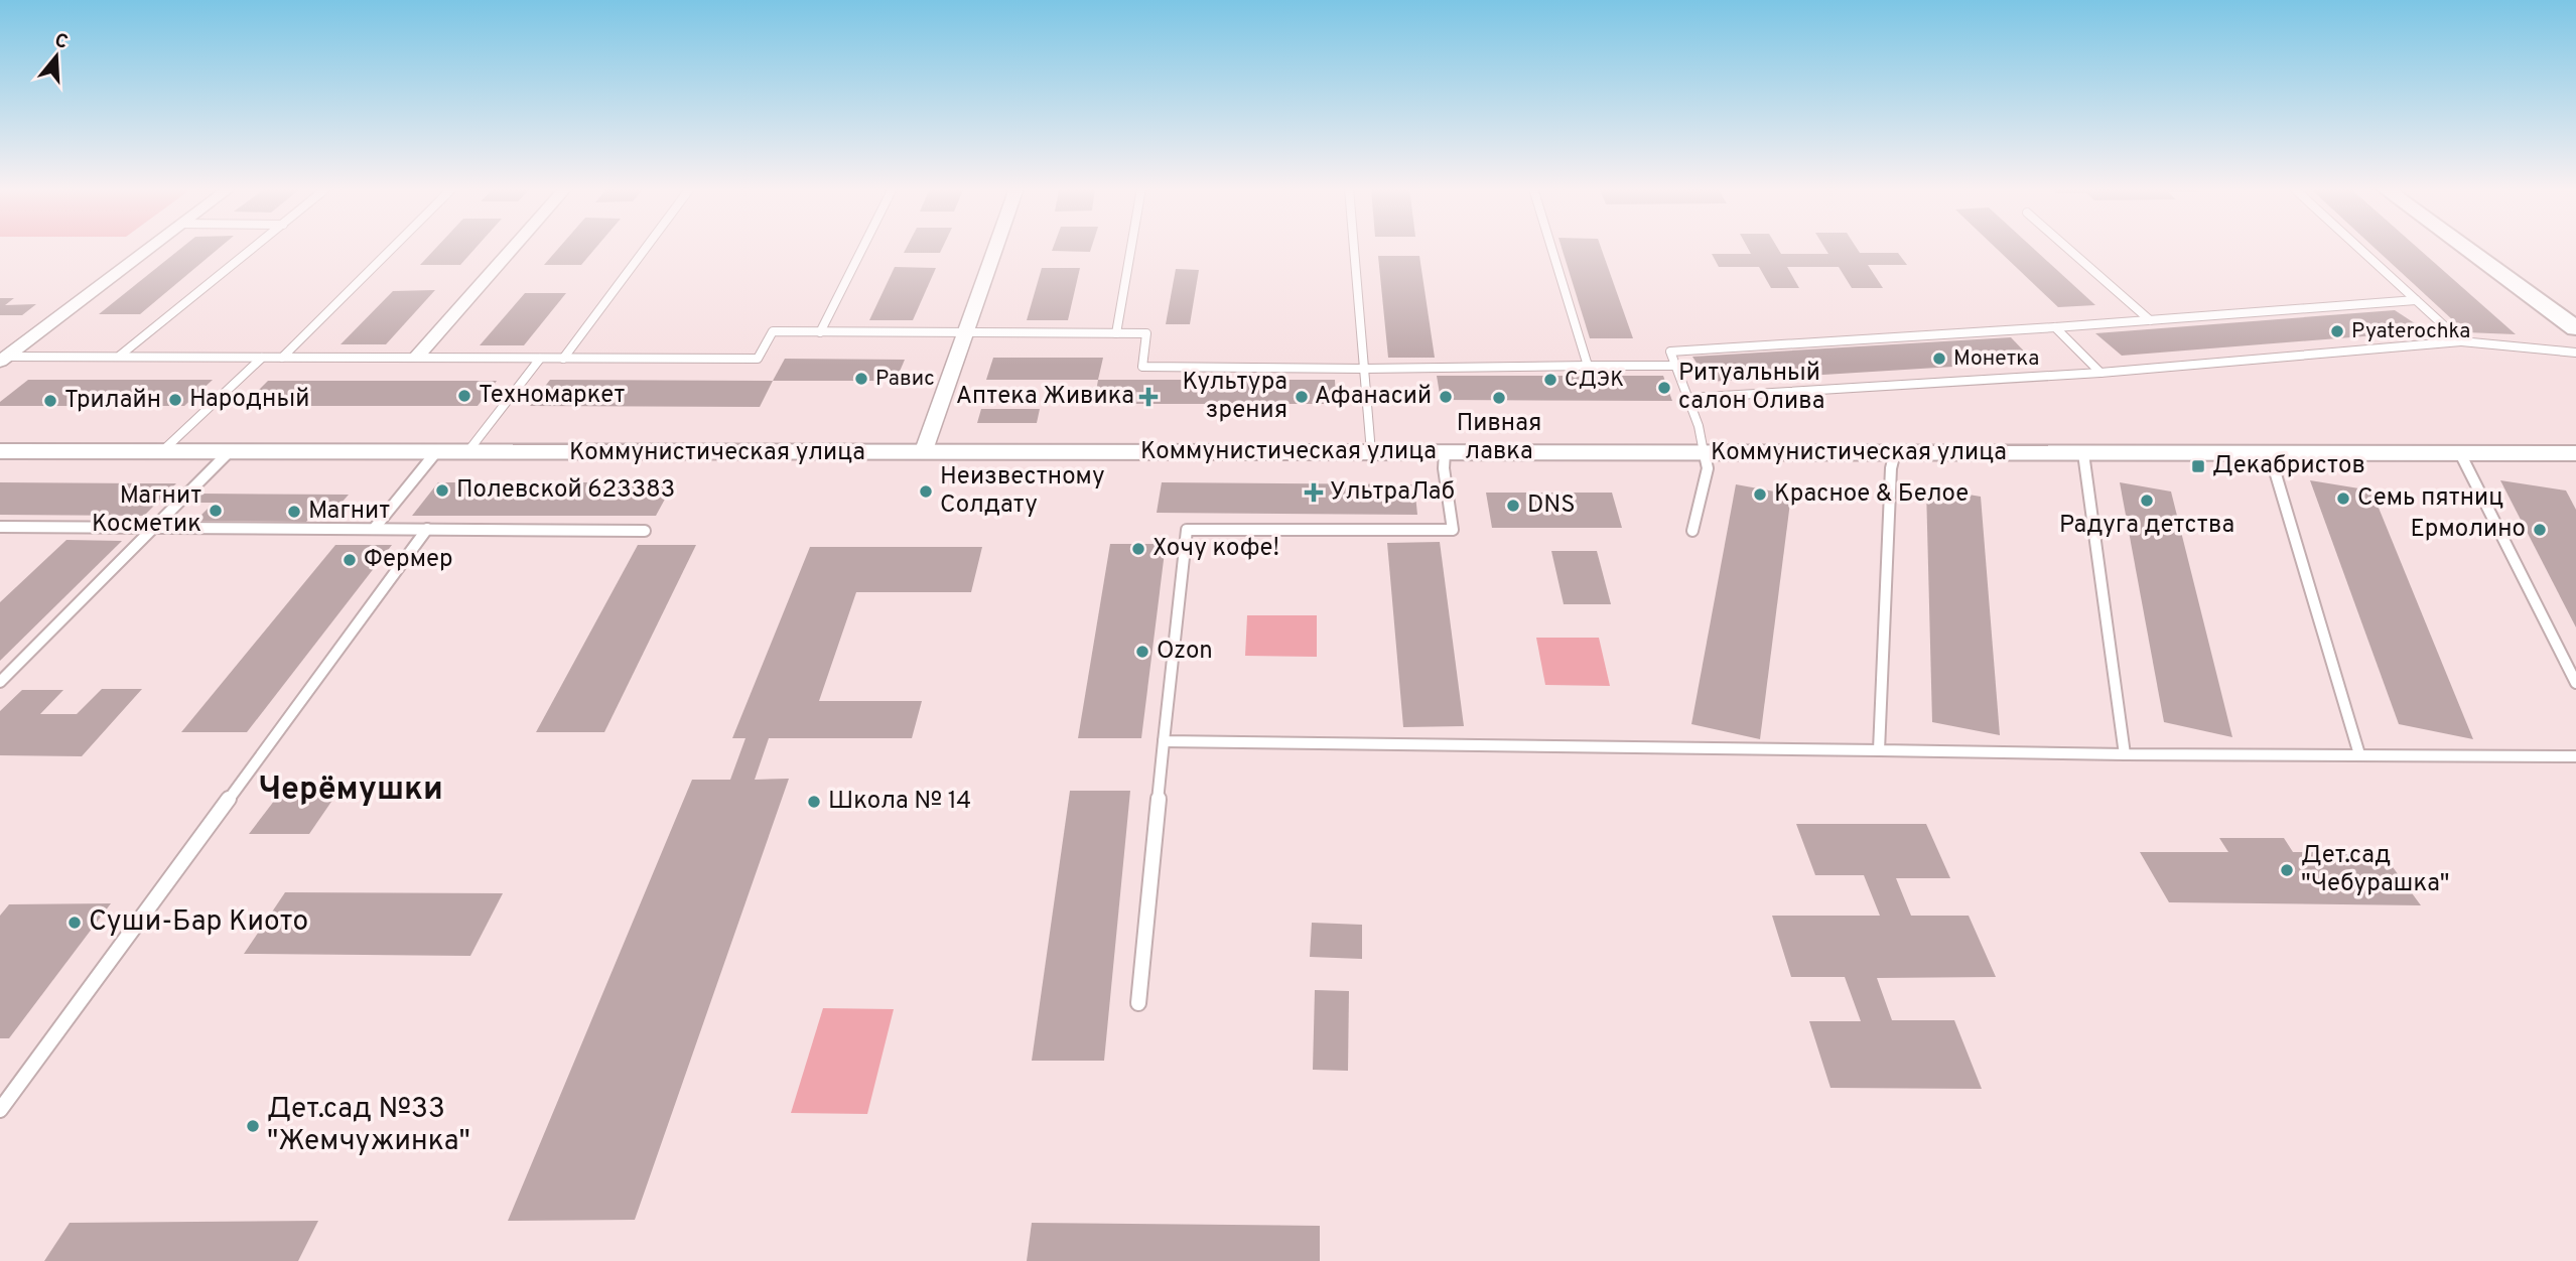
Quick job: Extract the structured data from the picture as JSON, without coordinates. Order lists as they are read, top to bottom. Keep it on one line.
{"streets":{"street":["Коммунистическая улица"]},"districts":["Черёмушки"],"places":{"other":["Pyaterochka","Монетка","Равис","СДЭК","Ритуальный салон Олива","Техномаркет","Культура зрения","Афанасий","Пивная лавка","Народный","Трилайн","Полевской 623383","Неизвестному Солдату","Красное & Белое","Семь пятниц","Радуга детства","DNS","Магнит Косметик","Магнит","Ермолино","Хочу кофе!","Фермер","Ozon","Школа № 14","Дет.сад \"Чебурашка\"","Суши-Бар Киото","Дет.сад №33 \"Жемчужинка\""],"health":["Аптека Живика","УльтраЛаб"],"transit":["Декабристов"]},"north":"top"}
